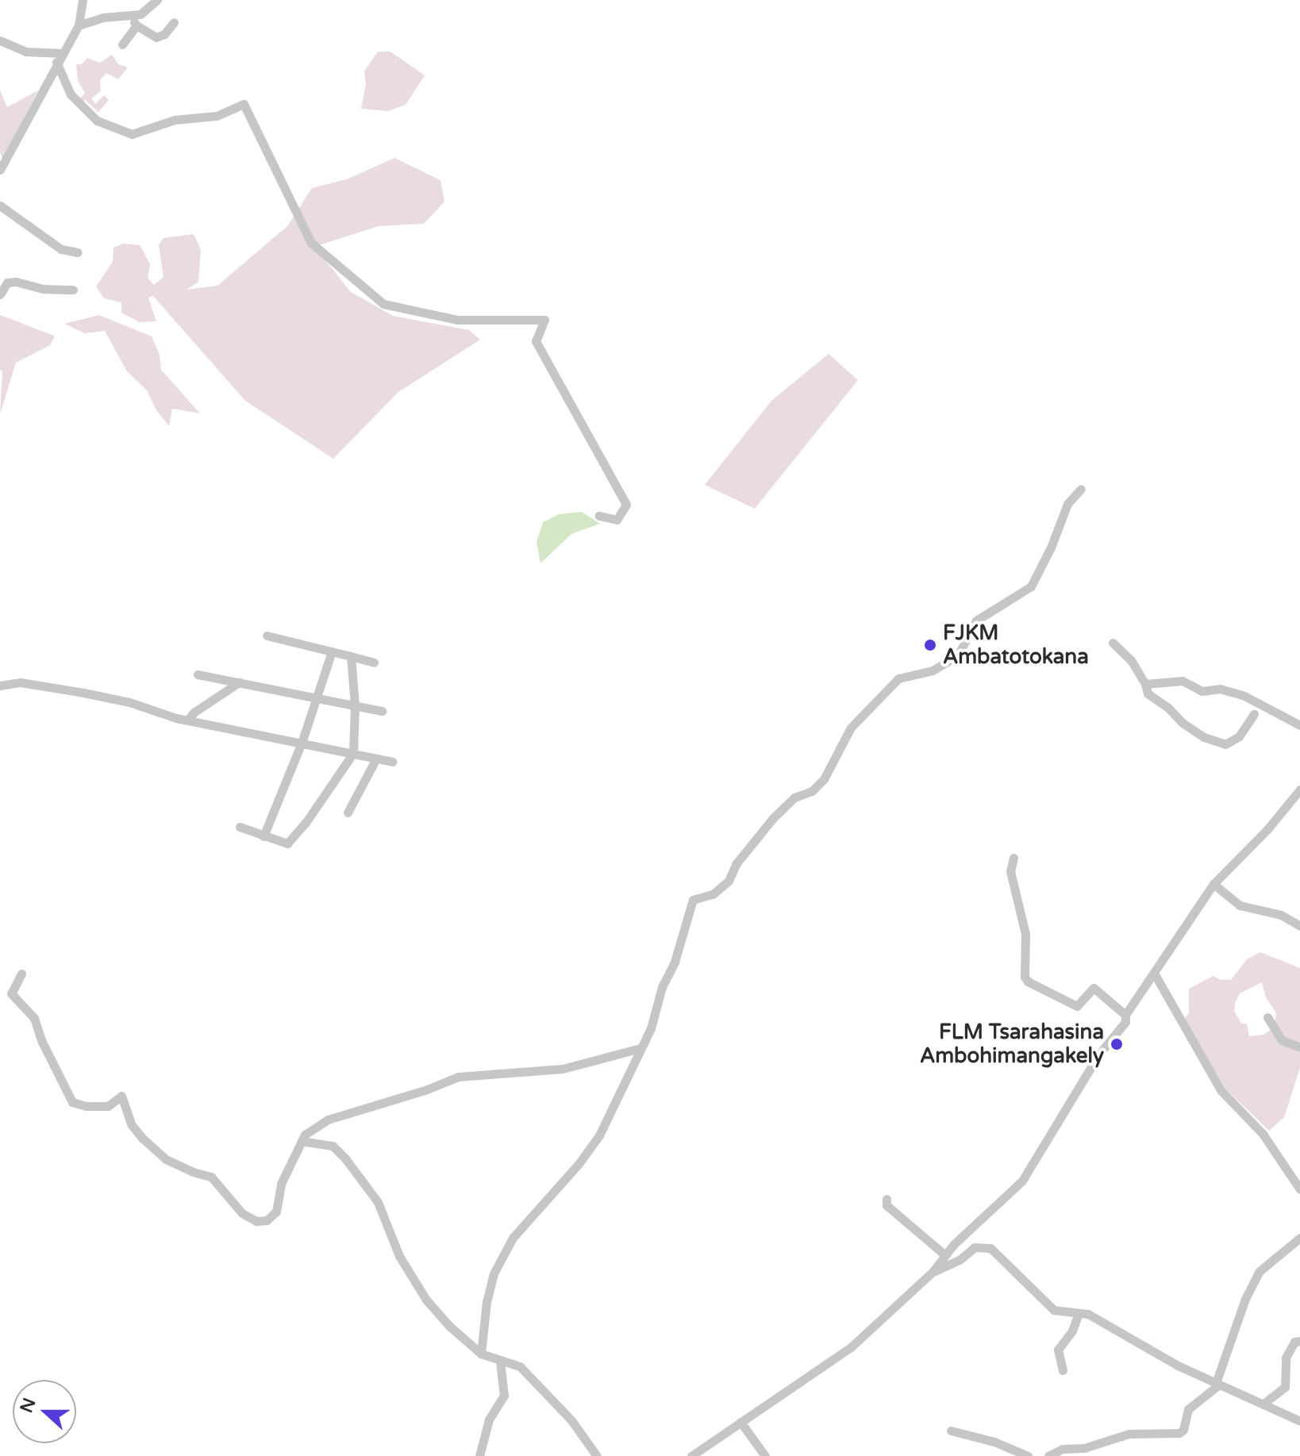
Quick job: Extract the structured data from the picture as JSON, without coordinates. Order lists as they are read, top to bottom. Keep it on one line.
{"places":["FJKM Ambatotokana","FLM Tsarahasina Ambohimangakely"],"north":"left"}
